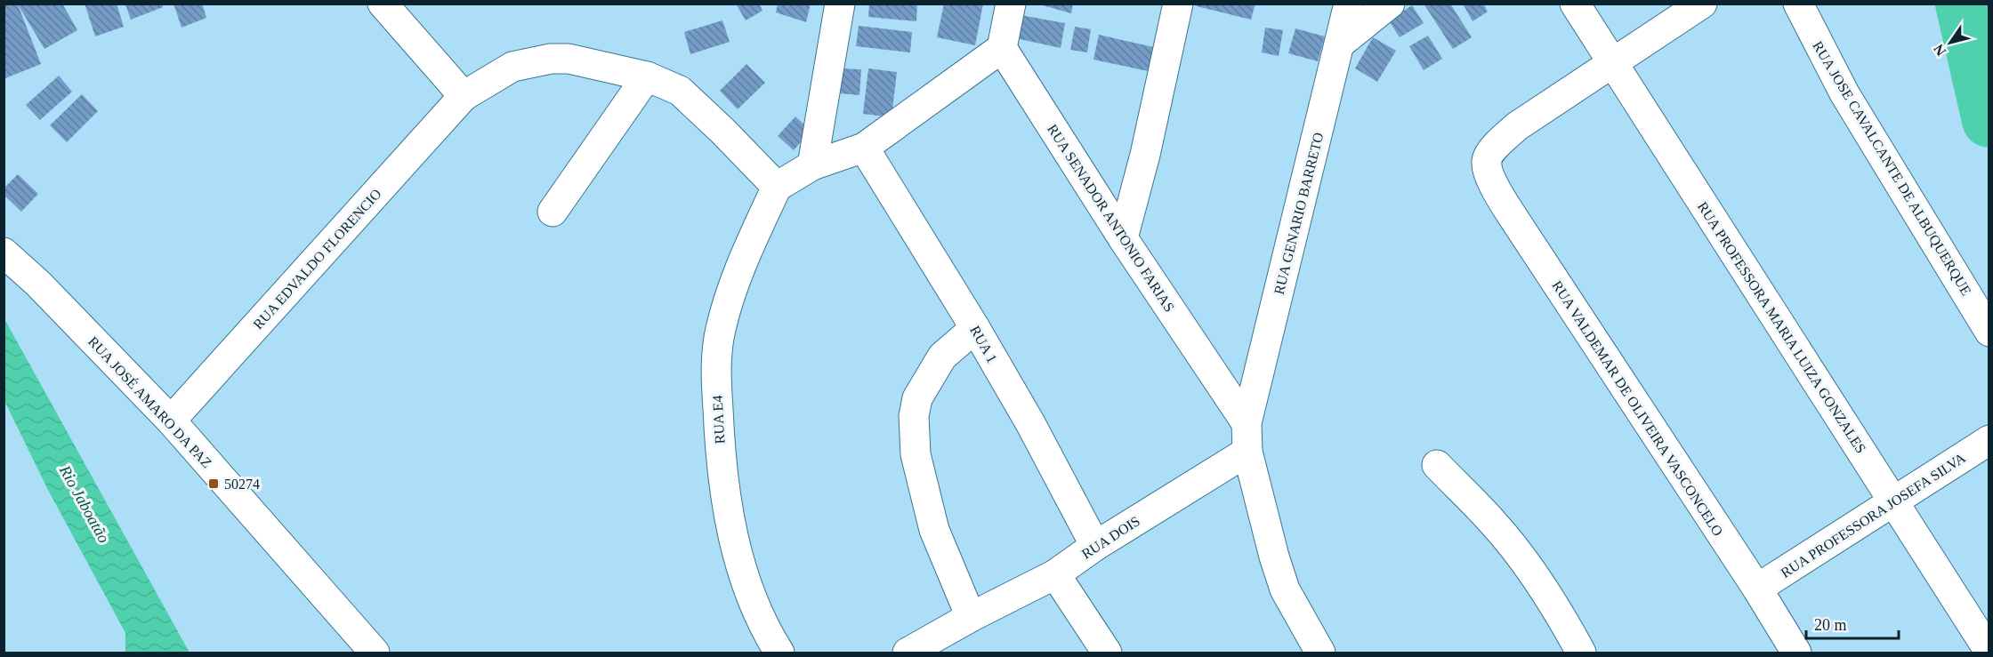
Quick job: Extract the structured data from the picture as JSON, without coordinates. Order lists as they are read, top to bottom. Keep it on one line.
{"streets":{"street":["RUA JOSE CAVALCANTE DE ALBUQUERQUE","RUA GENARIO BARRETO","RUA SENADOR ANTONIO FARIAS","RUA EDVALDO FLORENCIO","RUA PROFESSORA MARIA LUIZA GONZALES","RUA 1","RUA JOSÉ AMARO DA PAZ","RUA VALDEMAR DE OLIVEIRA VASCONCELO","RUA E4","RUA PROFESSORA JOSEFA SILVA","RUA DOIS"]},"crossings":[["RUA GENARIO BARRETO","RUA SENADOR ANTONIO FARIAS"],["RUA GENARIO BARRETO","RUA DOIS"],["RUA SENADOR ANTONIO FARIAS","RUA DOIS"],["RUA EDVALDO FLORENCIO","RUA JOSÉ AMARO DA PAZ"],["RUA EDVALDO FLORENCIO","RUA E4"],["RUA PROFESSORA MARIA LUIZA GONZALES","RUA VALDEMAR DE OLIVEIRA VASCONCELO"],["RUA PROFESSORA MARIA LUIZA GONZALES","RUA PROFESSORA JOSEFA SILVA"],["RUA 1","RUA DOIS"],["RUA VALDEMAR DE OLIVEIRA VASCONCELO","RUA PROFESSORA JOSEFA SILVA"]],"water":["Rio Jaboatão"],"places":{"transit":["50274"]},"scale_bar":"20 m","north":"bottom left"}
